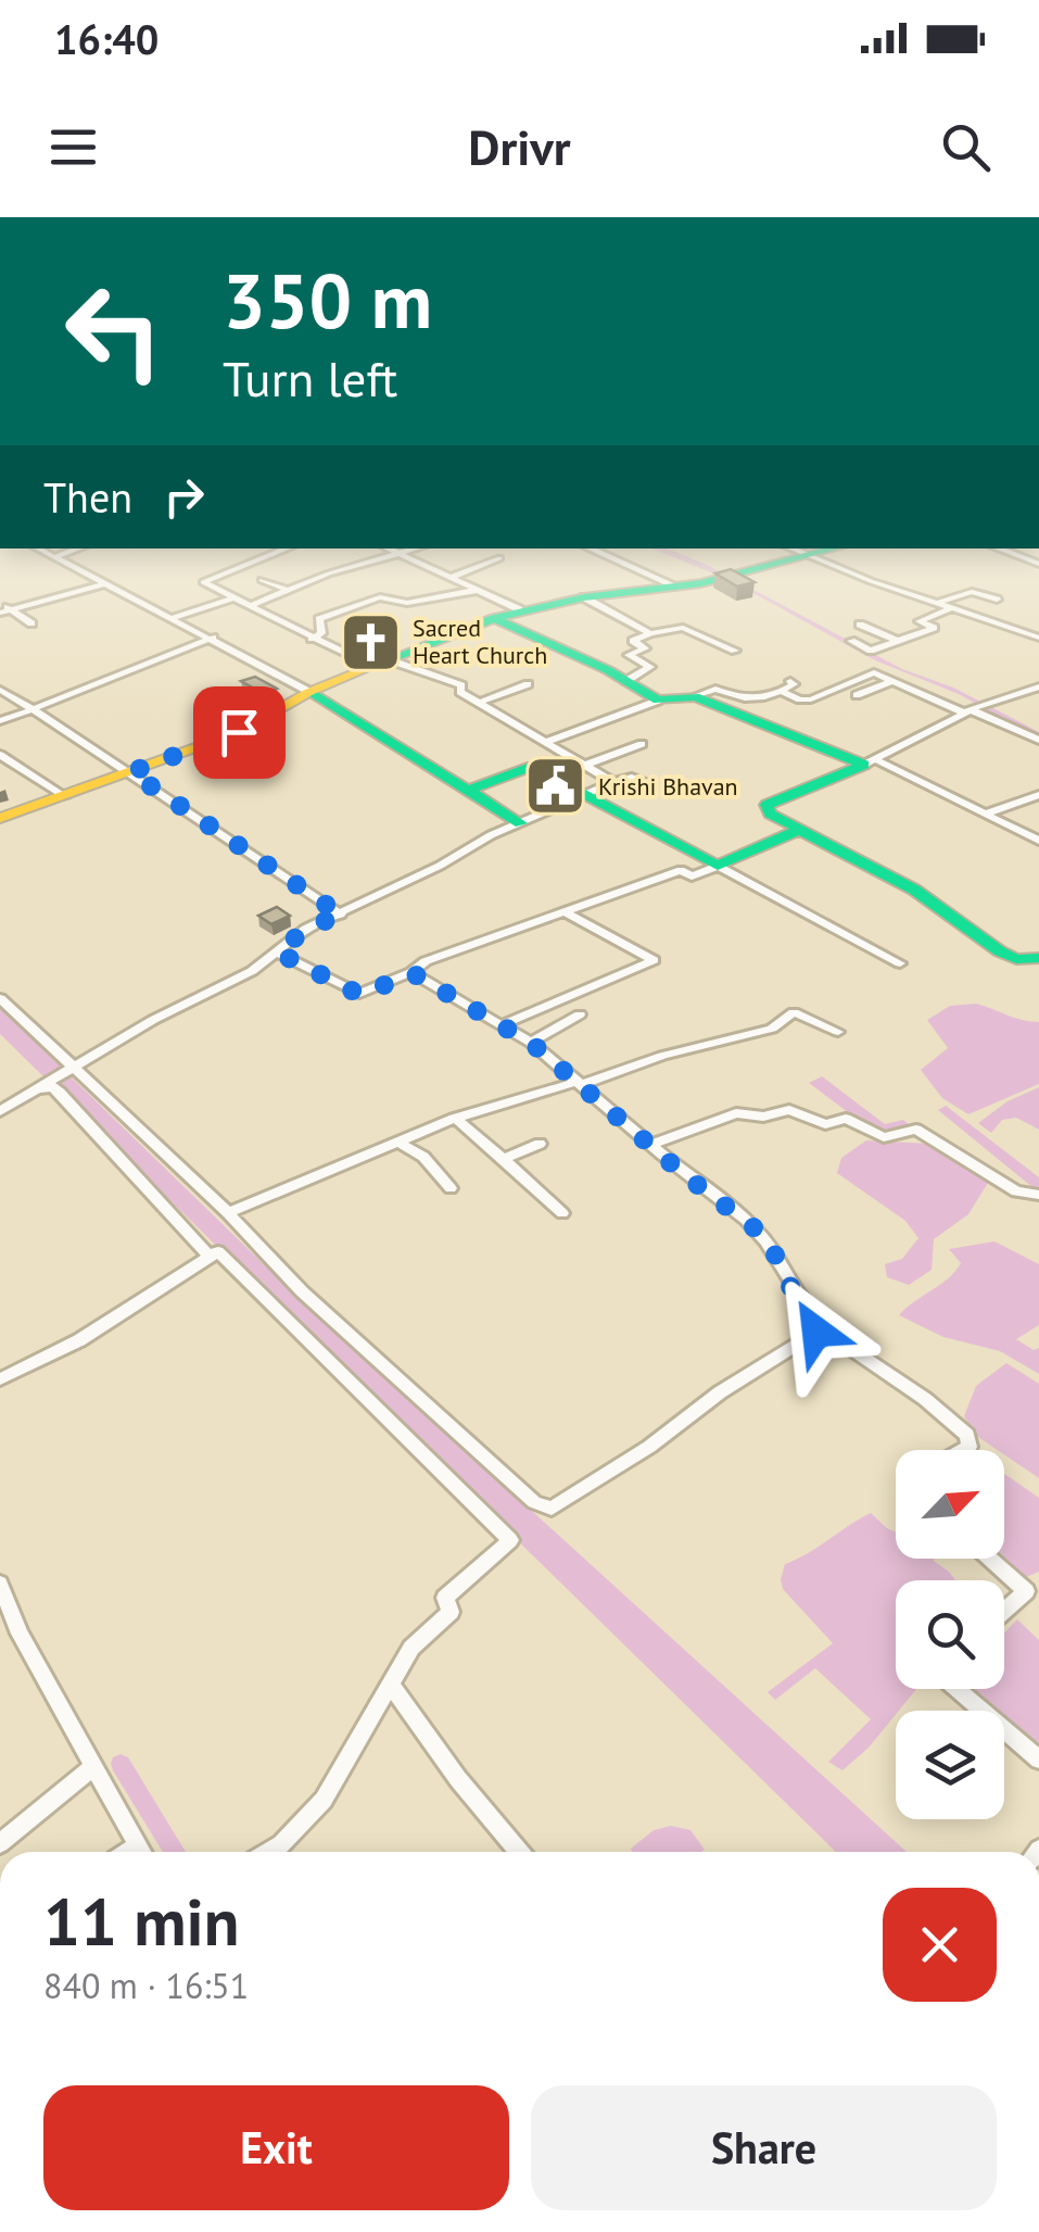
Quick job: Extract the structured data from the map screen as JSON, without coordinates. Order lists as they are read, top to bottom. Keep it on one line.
{"places":{"church":["Sacred Heart Church"],"public building":["Krishi Bhavan"]},"north":"top right","page":{"status":"16:40","header":"Drivr","turn":["350 m","Turn left"],"then":"Then","heading":["11 min","840 m · 16:51"],"buttons":["Exit","Share"]}}
